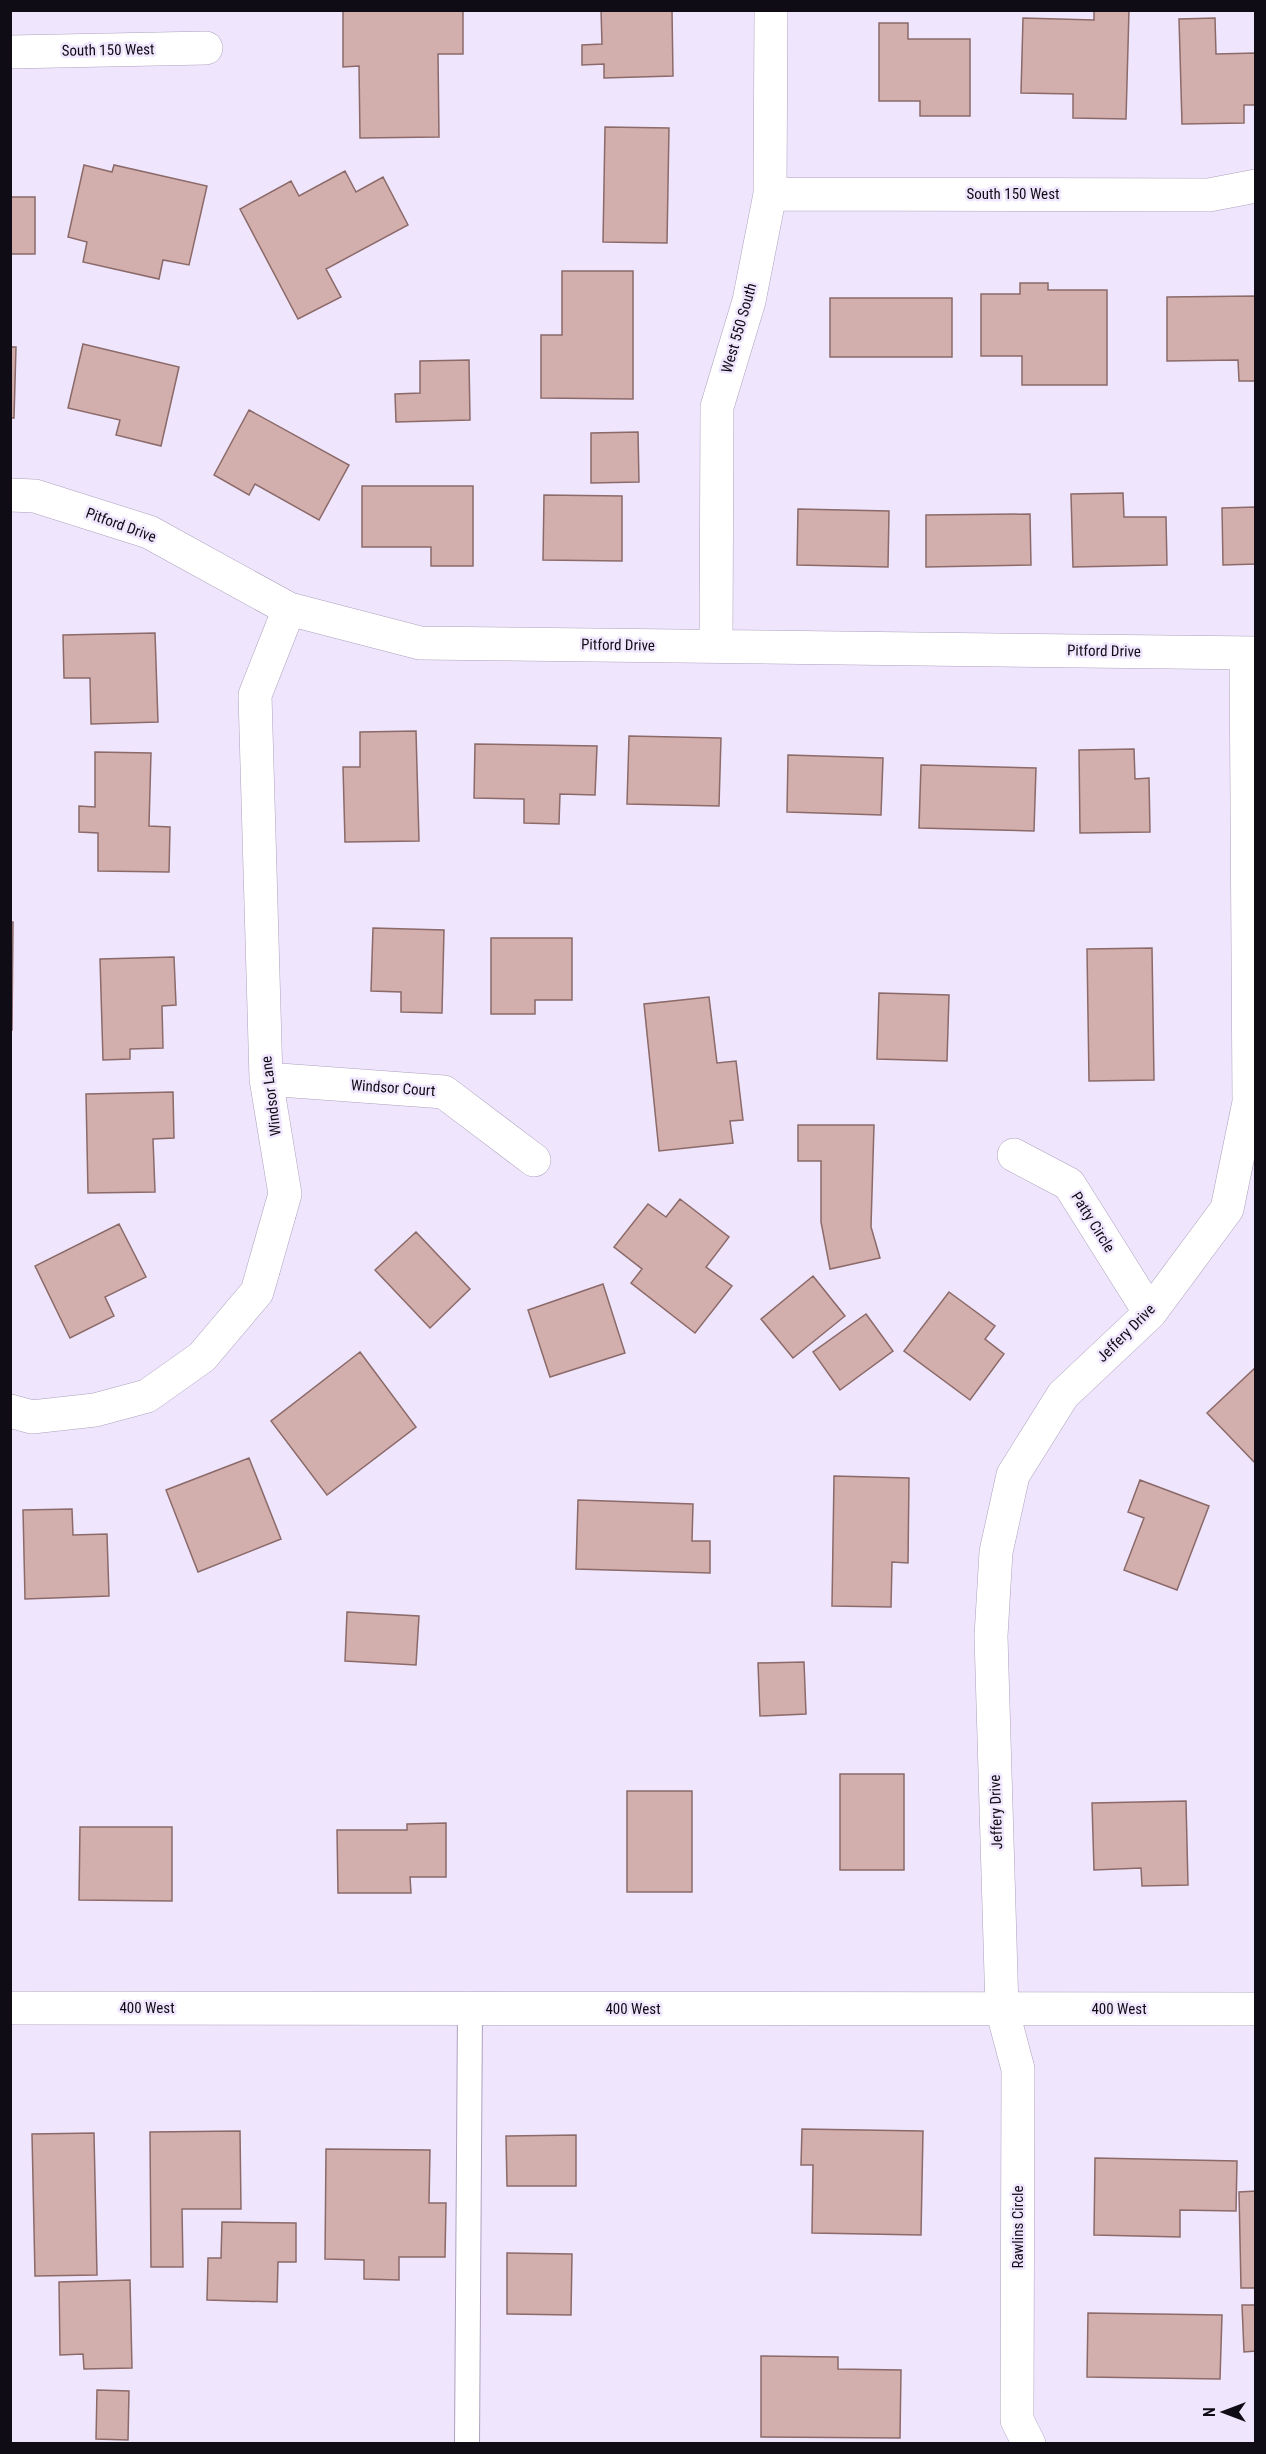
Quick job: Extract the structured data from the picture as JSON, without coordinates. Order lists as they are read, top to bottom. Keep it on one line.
{"streets":{"street":["South 150 West","West 550 South","Pitford Drive","Windsor Court","Windsor Lane","Patty Circle","Jeffery Drive","400 West","Rawlins Circle"]},"crossings":[["South 150 West","West 550 South"],["West 550 South","Pitford Drive"],["Pitford Drive","Windsor Lane"],["Pitford Drive","Jeffery Drive"],["Windsor Court","Windsor Lane"],["Patty Circle","Jeffery Drive"],["Jeffery Drive","400 West"],["Jeffery Drive","Rawlins Circle"],["400 West","Rawlins Circle"]],"north":"left"}
